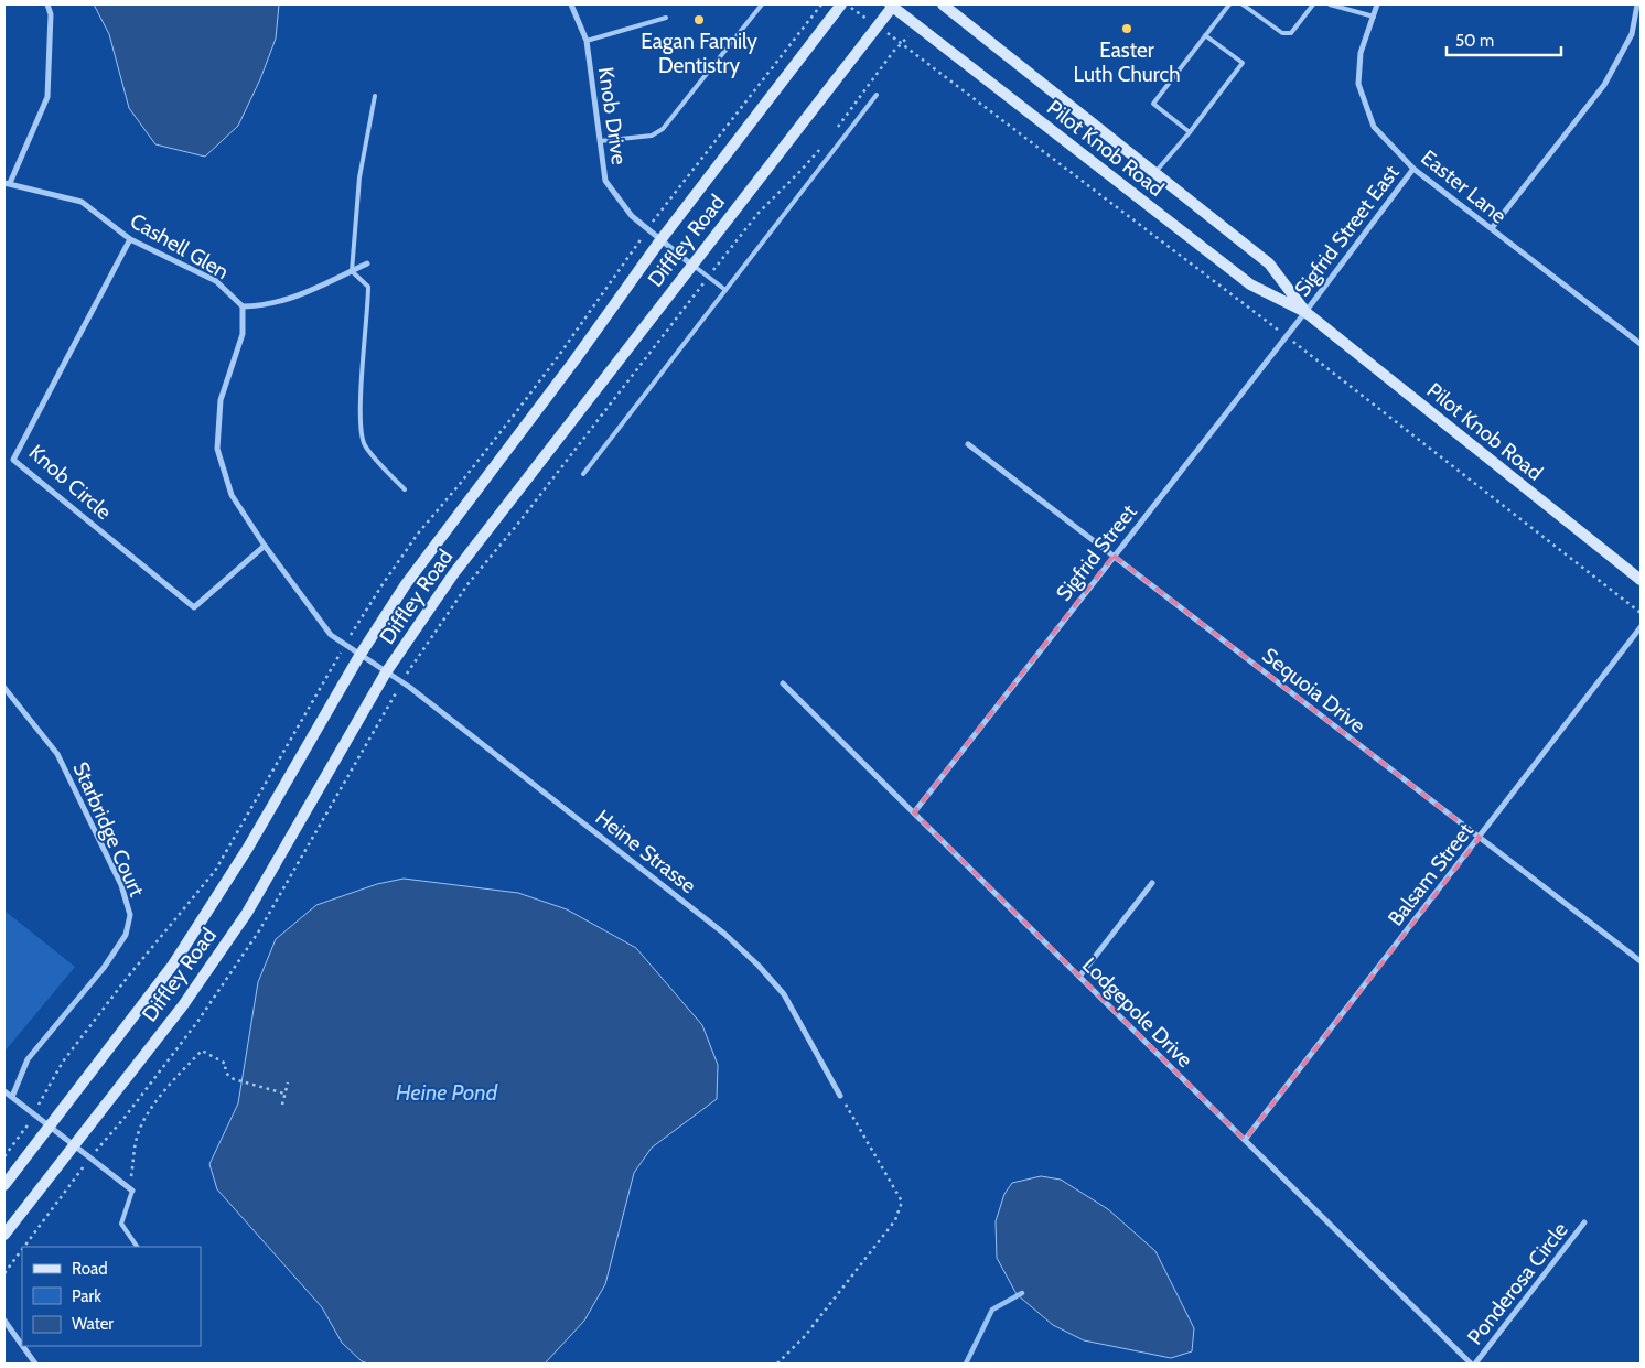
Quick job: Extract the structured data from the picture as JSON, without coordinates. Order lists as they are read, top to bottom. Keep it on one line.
{"streets":{"main road":["Pilot Knob Road","Diffley Road"],"street":["Knob Drive","Easter Lane","Sigfrid Street East","Cashell Glen","Knob Circle","Sigfrid Street","Sequoia Drive","Starbridge Court","Heine Strasse","Balsam Street","Lodgepole Drive","Ponderosa Circle"]},"crossings":[["Knob Drive","Diffley Road"],["Pilot Knob Road","Sigfrid Street East"],["Pilot Knob Road","Diffley Road"],["Pilot Knob Road","Sigfrid Street"],["Easter Lane","Sigfrid Street East"],["Sigfrid Street East","Sigfrid Street"],["Diffley Road","Heine Strasse"],["Cashell Glen","Knob Circle"],["Sigfrid Street","Sequoia Drive"],["Sigfrid Street","Lodgepole Drive"],["Sequoia Drive","Balsam Street"],["Balsam Street","Lodgepole Drive"]],"water":["Heine Pond"],"places":["Eagan Family Dentistry","Easter Luth Church"],"legend":["Road","Park","Water"],"scale_bar":"50 m"}
